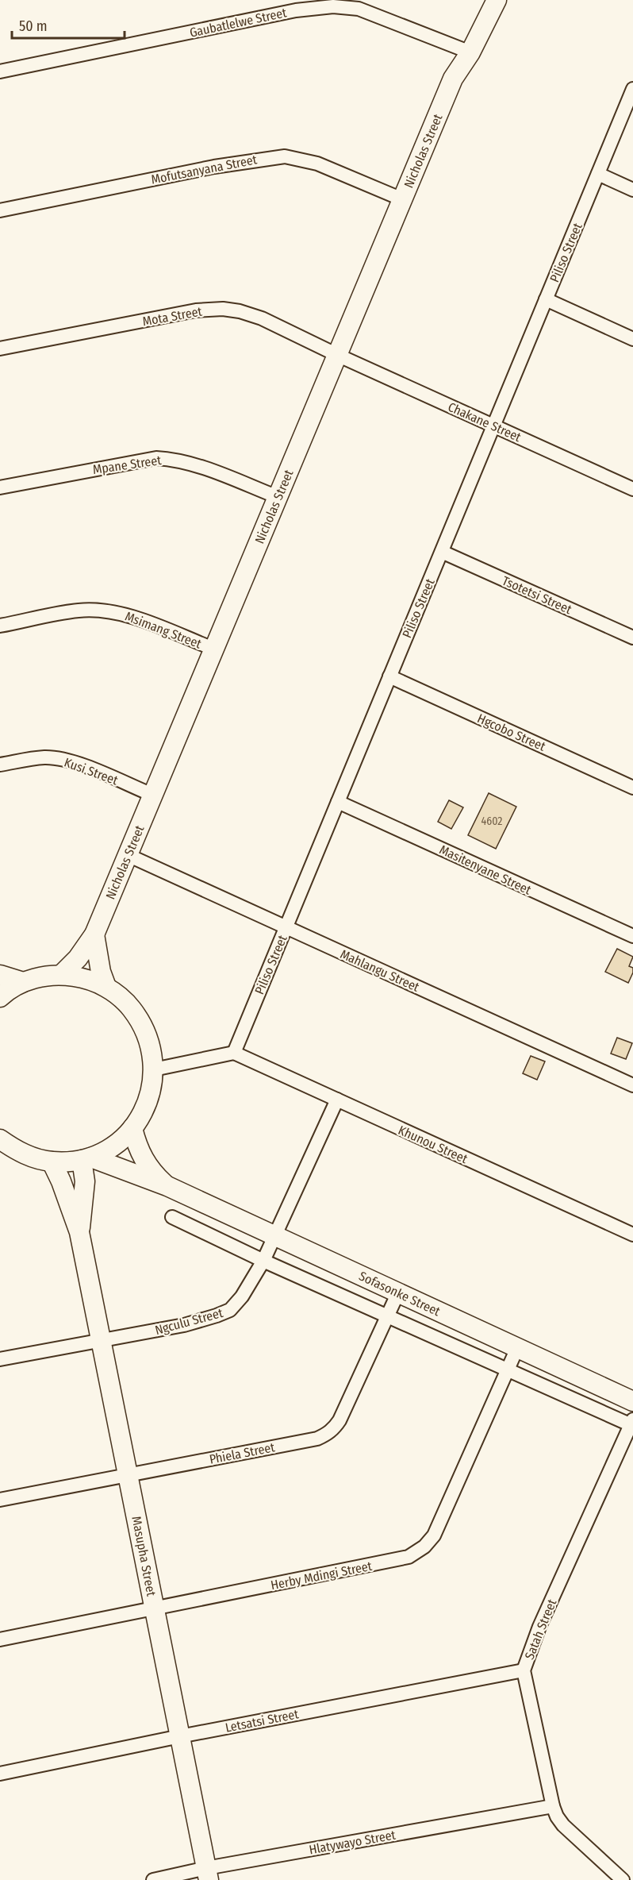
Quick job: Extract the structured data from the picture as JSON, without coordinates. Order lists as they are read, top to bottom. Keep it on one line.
{"streets":{"street":["Gaubatlelwe Street","Nicholas Street","Mofutsanyana Street","Piliso Street","Mota Street","Chakane Street","Mpane Street","Tsotetsi Street","Msimang Street","Hgcobo Street","Kusi Street","Masitenyane Street","Mahlangu Street","Khunou Street","Sofasonke Street","Ngculu Street","Phiela Street","Masupha Street","Herby Mdingi Street","Satah Street","Letsatsi Street","Hlatywayo Street"]},"crossings":[["Gaubatlelwe Street","Nicholas Street"],["Nicholas Street","Mofutsanyana Street"],["Nicholas Street","Mota Street"],["Nicholas Street","Chakane Street"],["Nicholas Street","Mpane Street"],["Nicholas Street","Msimang Street"],["Nicholas Street","Kusi Street"],["Nicholas Street","Mahlangu Street"],["Nicholas Street","Sofasonke Street"],["Piliso Street","Chakane Street"],["Piliso Street","Tsotetsi Street"],["Piliso Street","Hgcobo Street"],["Piliso Street","Masitenyane Street"],["Piliso Street","Mahlangu Street"],["Piliso Street","Khunou Street"],["Mota Street","Chakane Street"],["Khunou Street","Ngculu Street"],["Sofasonke Street","Ngculu Street"],["Sofasonke Street","Phiela Street"],["Sofasonke Street","Masupha Street"],["Sofasonke Street","Herby Mdingi Street"],["Ngculu Street","Masupha Street"],["Phiela Street","Masupha Street"],["Masupha Street","Herby Mdingi Street"],["Masupha Street","Letsatsi Street"],["Masupha Street","Hlatywayo Street"],["Satah Street","Letsatsi Street"],["Satah Street","Hlatywayo Street"]],"house_numbers":["4602"],"scale_bar":"50 m"}
